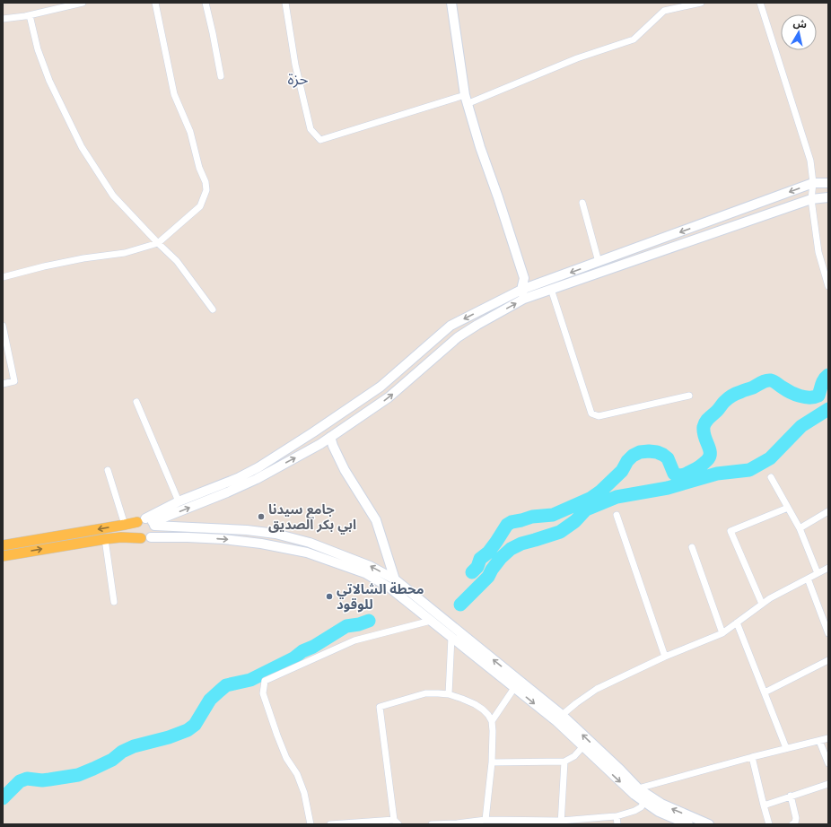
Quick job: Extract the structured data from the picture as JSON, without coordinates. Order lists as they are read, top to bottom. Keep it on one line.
{"districts":["حزة"],"places":["جامع سيدنا ابي بكر الصديق","محطة الشالاتي للوقود"],"north":"top"}
